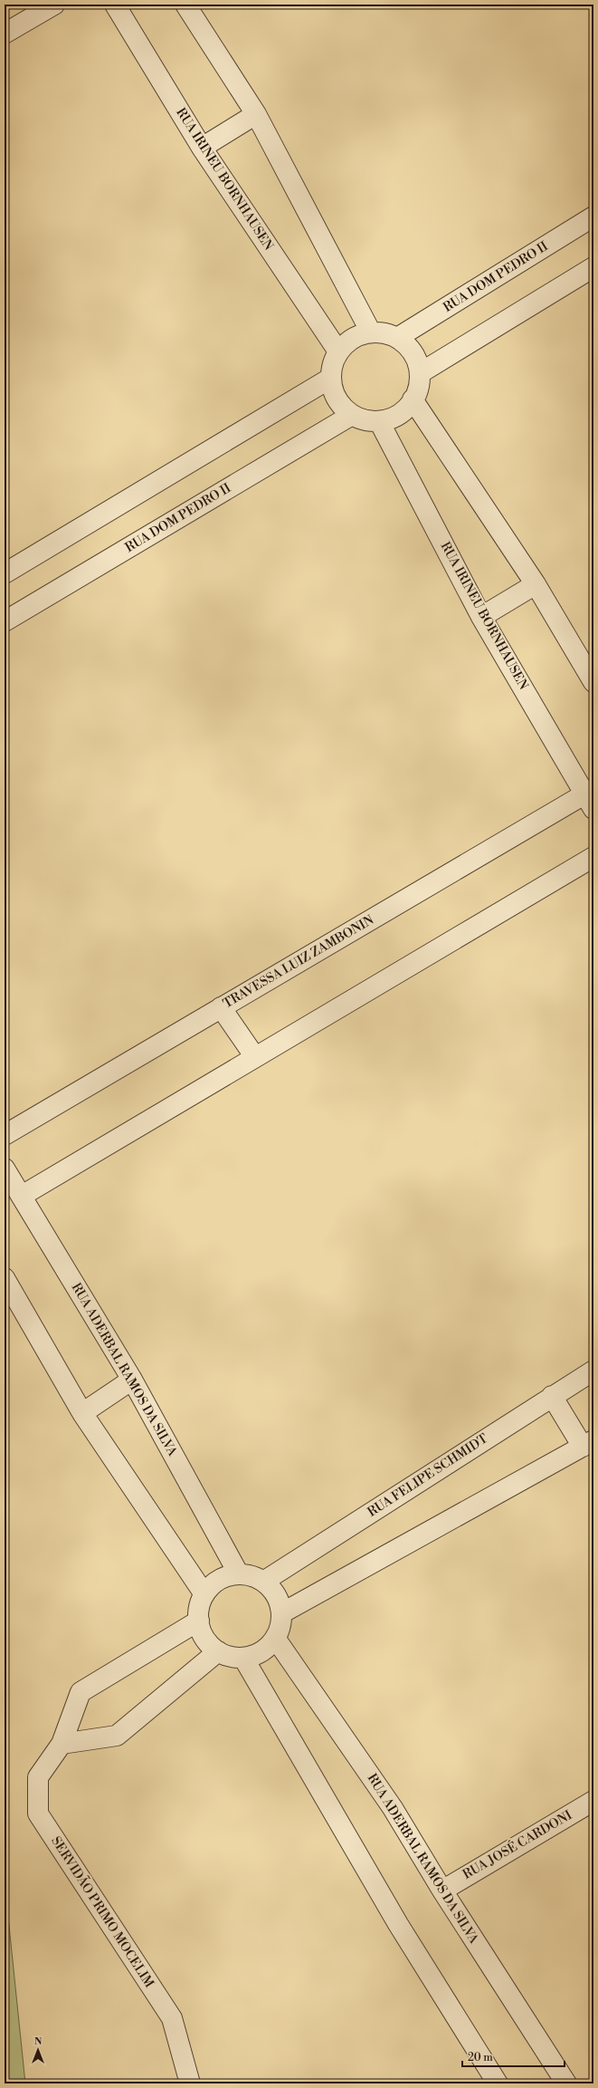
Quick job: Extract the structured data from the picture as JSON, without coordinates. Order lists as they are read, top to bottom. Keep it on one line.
{"streets":{"street":["RUA IRINEU BORNHAUSEN","RUA DOM PEDRO II","TRAVESSA LUIZ ZAMBONIN","RUA ADERBAL RAMOS DA SILVA","RUA FELIPE SCHMIDT","RUA JOSÉ CARDONI","SERVIDÃO PRIMO MOCELIM"]},"crossings":[["RUA IRINEU BORNHAUSEN","RUA DOM PEDRO II"],["RUA IRINEU BORNHAUSEN","TRAVESSA LUIZ ZAMBONIN"],["RUA ADERBAL RAMOS DA SILVA","RUA FELIPE SCHMIDT"],["RUA ADERBAL RAMOS DA SILVA","RUA JOSÉ CARDONI"]],"scale_bar":"20 m","north":"top"}
